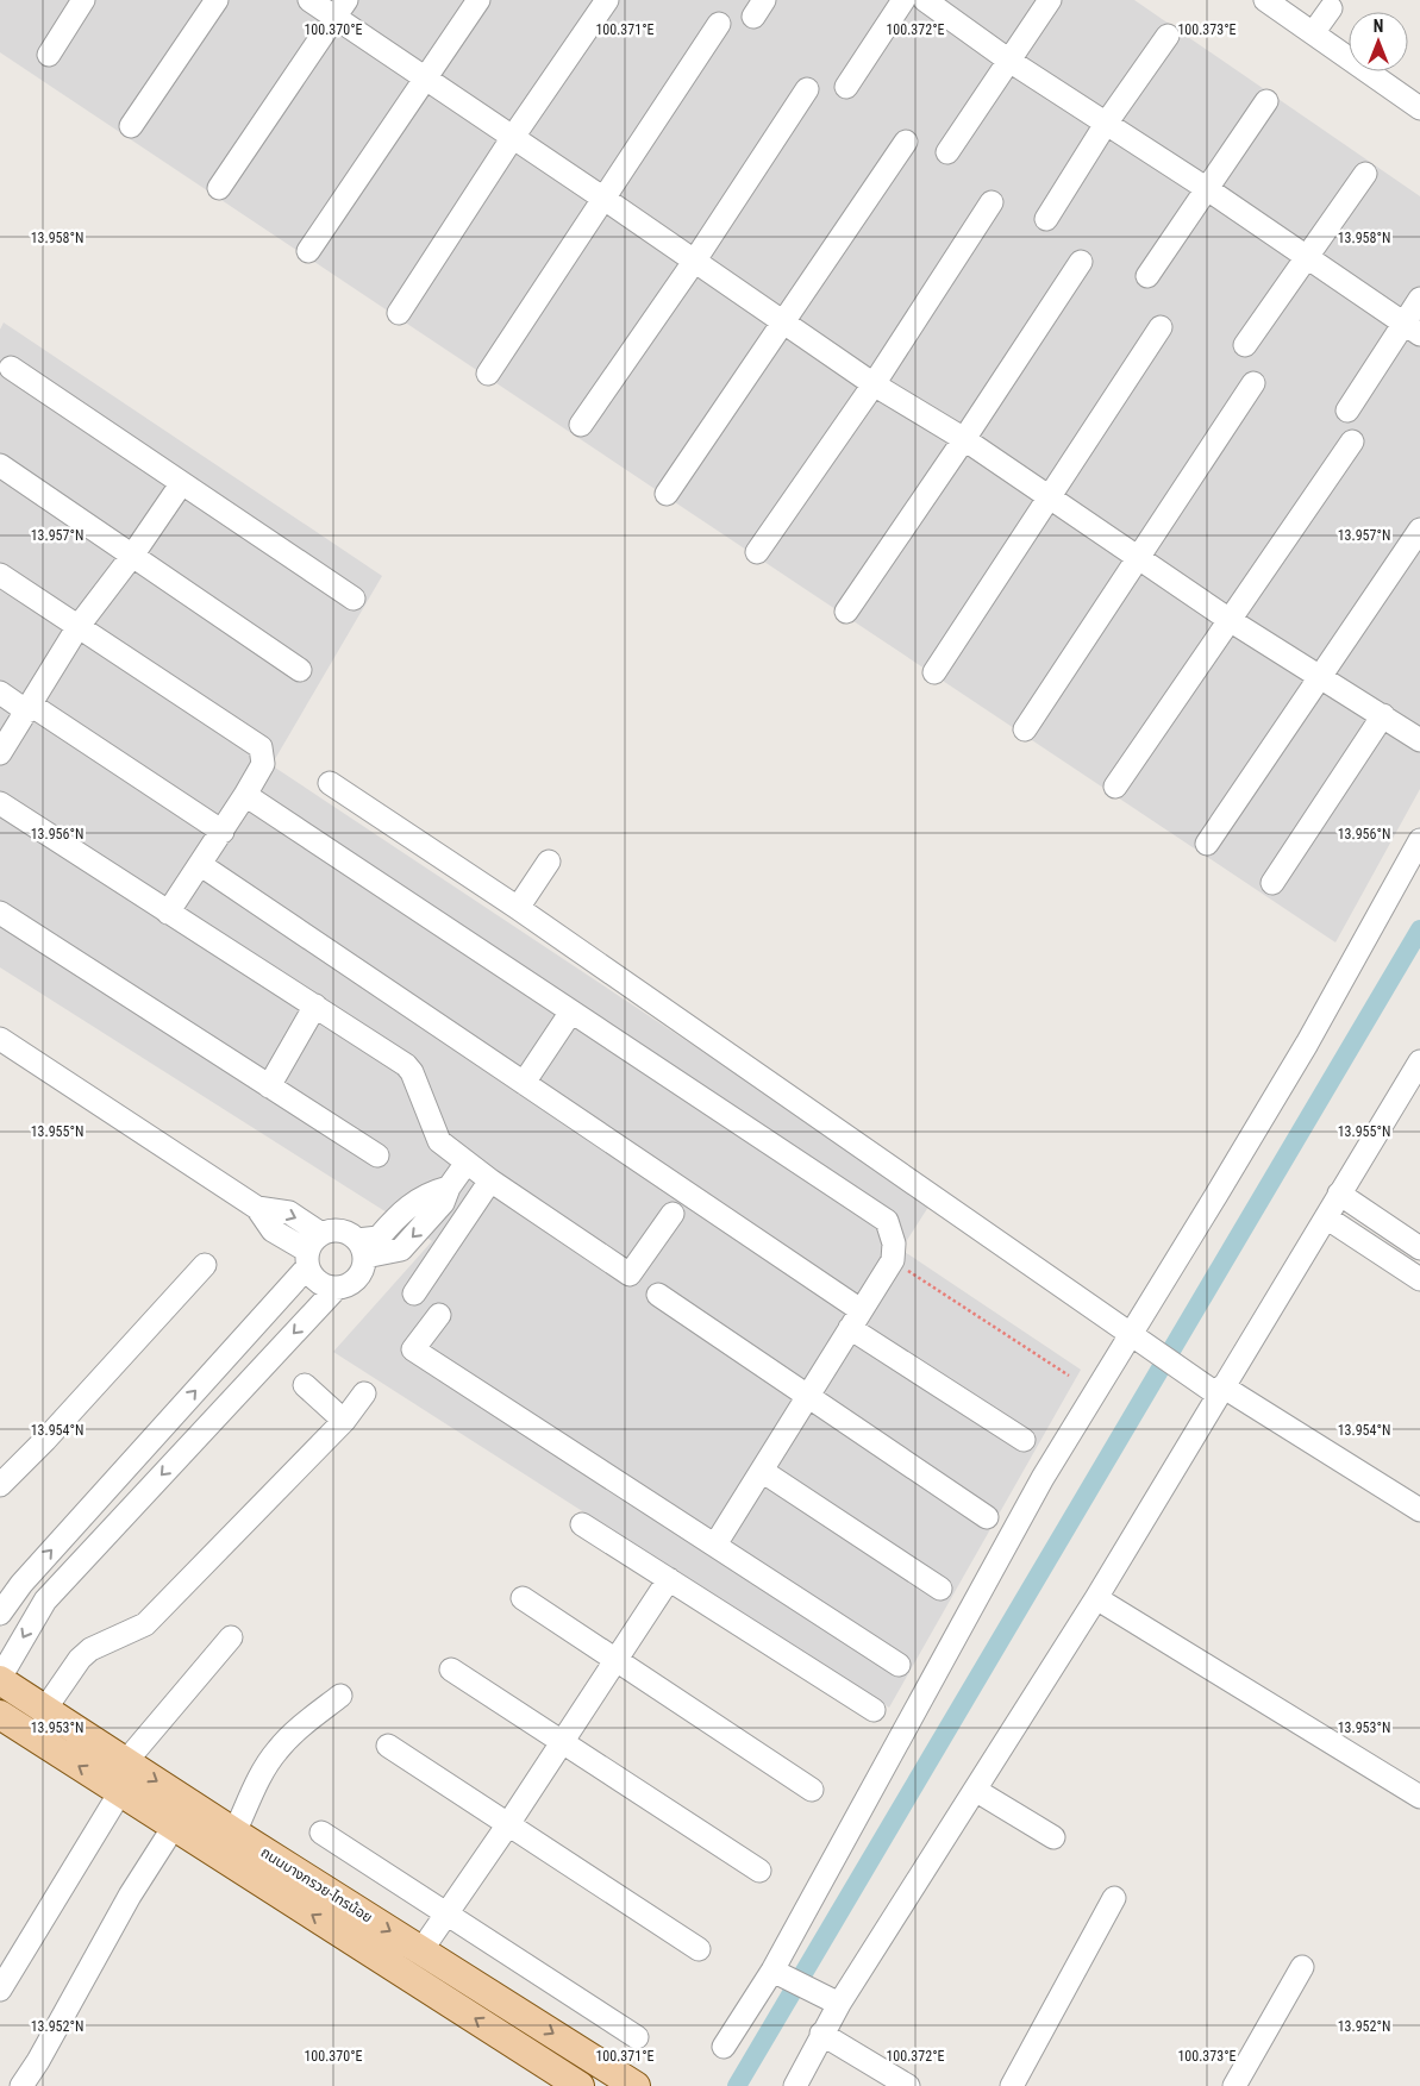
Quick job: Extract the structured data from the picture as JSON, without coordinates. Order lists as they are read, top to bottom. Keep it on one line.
{"streets":{"main road":["ถนนบางกรวย-ไทรน้อย"]},"north":"top","coordinates":["100.370°E","100.371°E","100.372°E","100.373°E","13.958°N","13.957°N","13.956°N","13.955°N","13.954°N","13.953°N","13.952°N"]}
